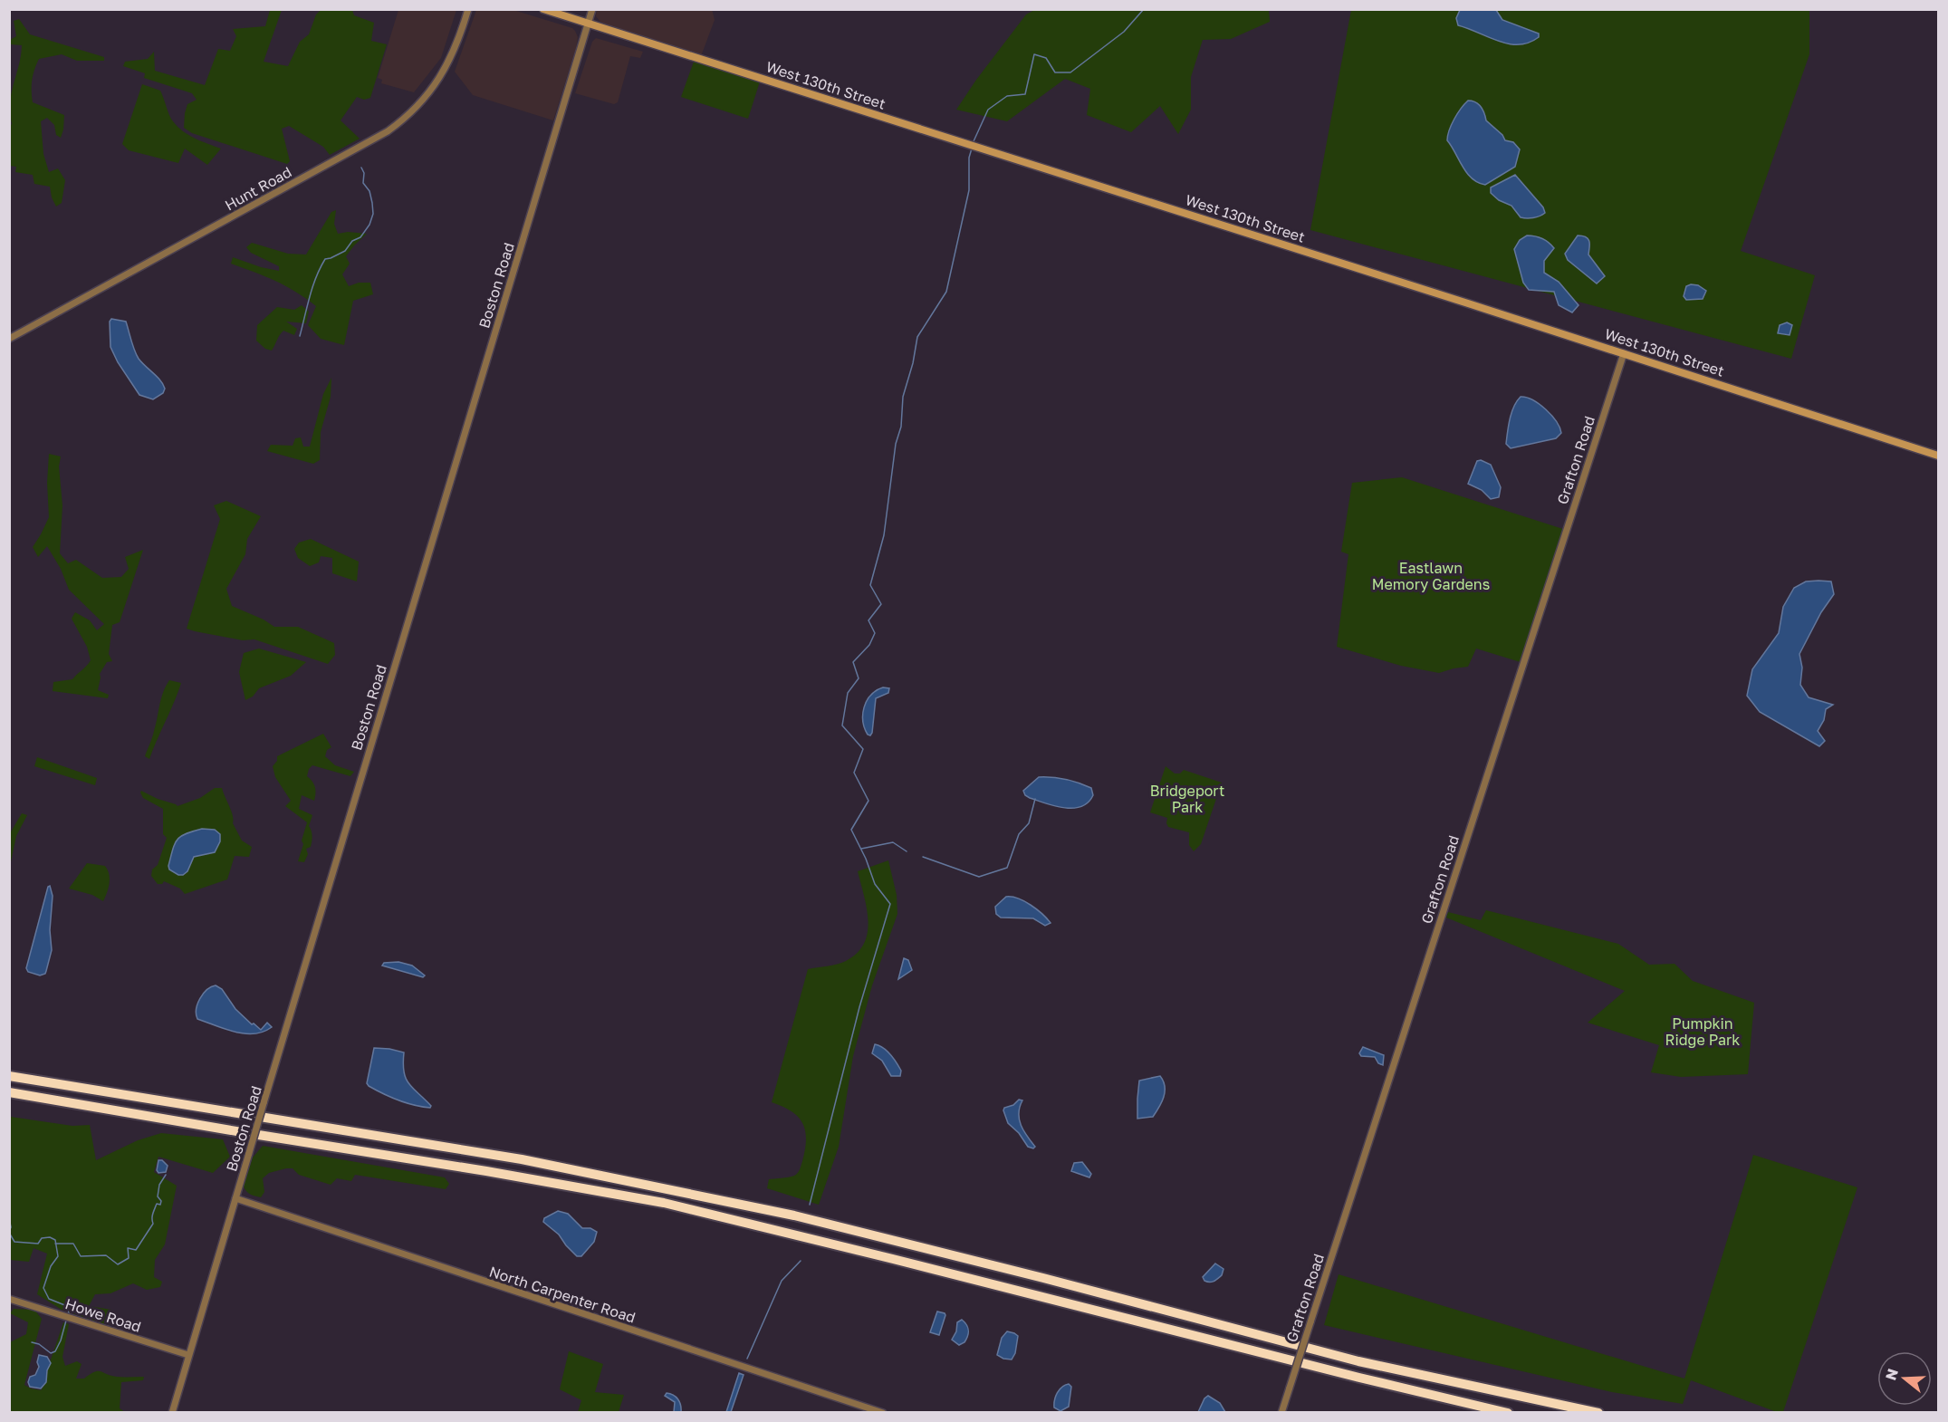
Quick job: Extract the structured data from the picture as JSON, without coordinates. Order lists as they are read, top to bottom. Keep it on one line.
{"streets":{"main road":["West 130th Street"],"street":["Hunt Road","Boston Road","Grafton Road","North Carpenter Road","Howe Road"]},"crossings":[["West 130th Street","Boston Road"],["West 130th Street","Grafton Road"],["Boston Road","North Carpenter Road"],["Boston Road","Howe Road"]],"parks":["Eastlawn Memory Gardens","Bridgeport Park","Pumpkin Ridge Park"],"north":"left"}
